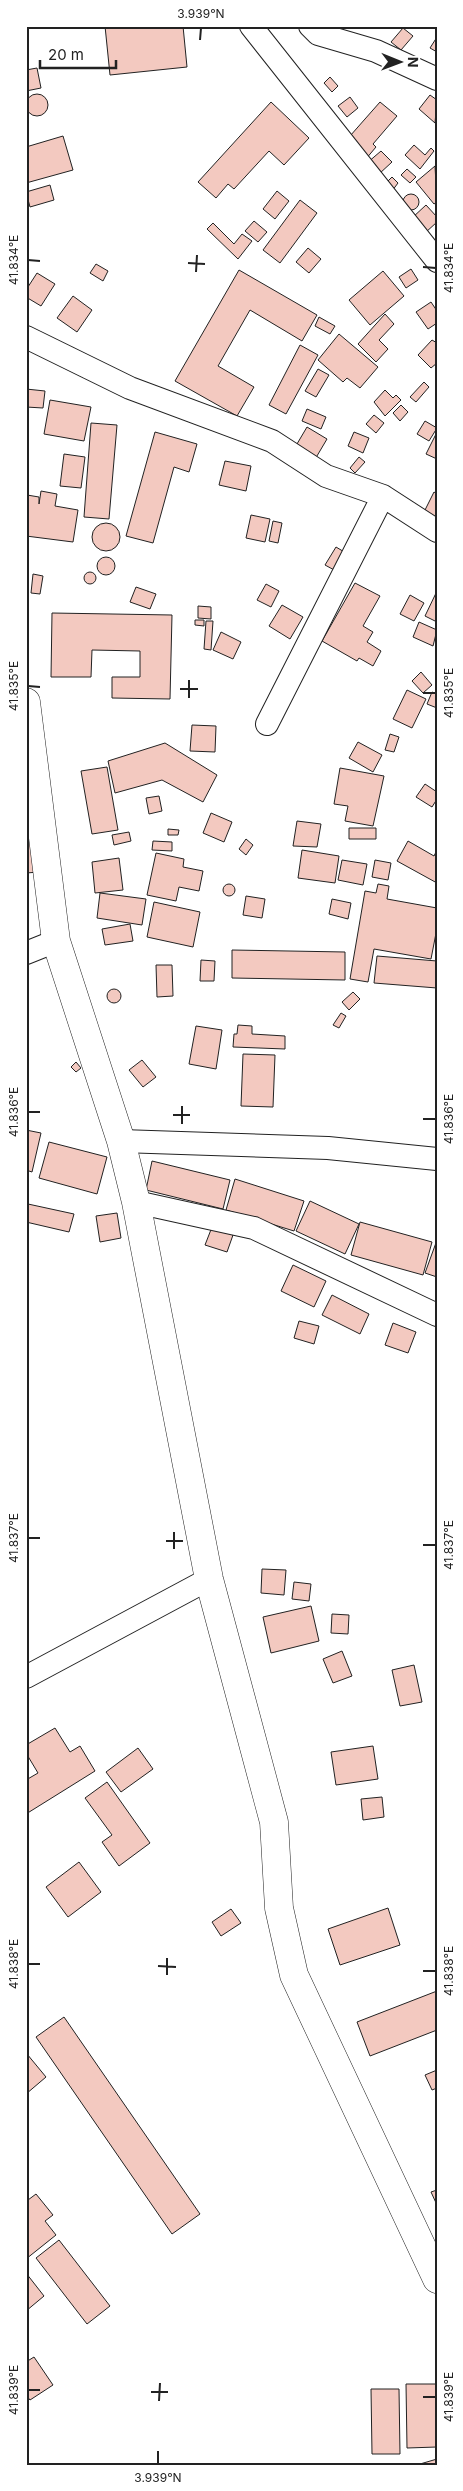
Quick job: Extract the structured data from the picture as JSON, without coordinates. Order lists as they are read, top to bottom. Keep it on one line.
{"scale_bar":"20 m","north":"right","coordinates":["3.939°N","41.834°E","41.835°E","41.836°E","41.837°E","41.838°E","41.839°E"]}
